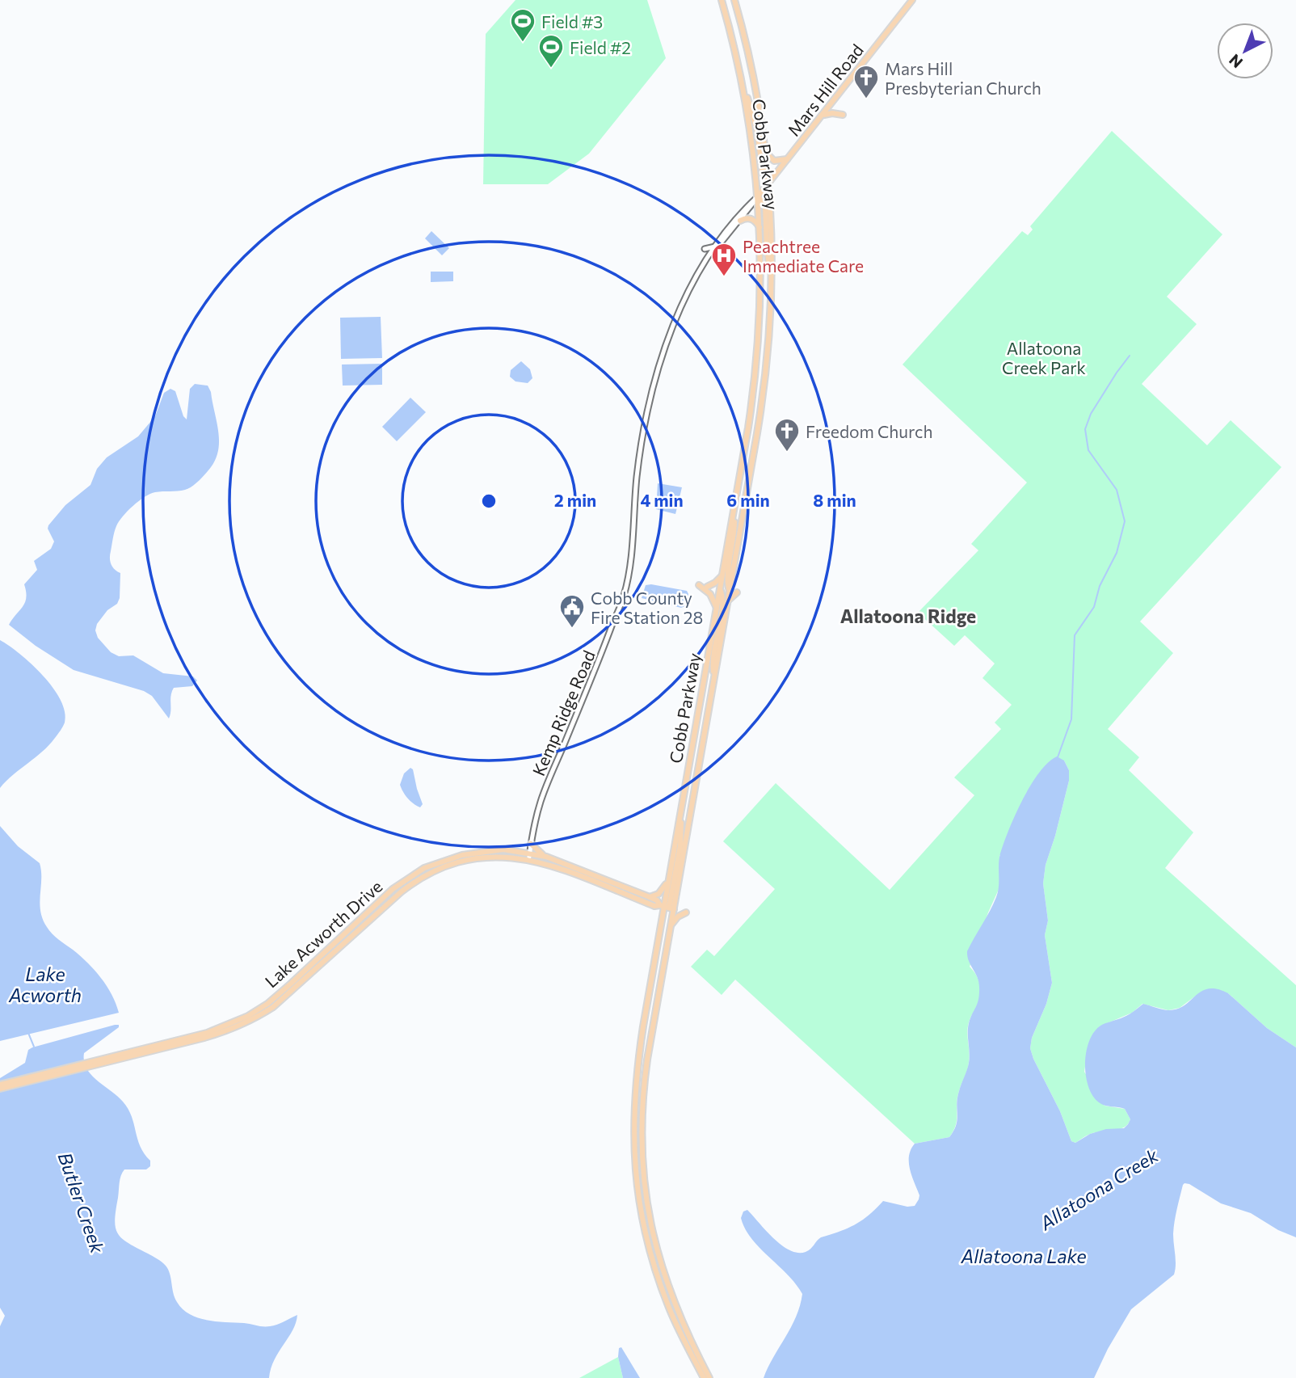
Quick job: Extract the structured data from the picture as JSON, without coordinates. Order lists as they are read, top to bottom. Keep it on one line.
{"streets":{"main road":["Mars Hill Road","Cobb Parkway","Lake Acworth Drive"],"street":["Kemp Ridge Road"]},"crossings":[["Mars Hill Road","Cobb Parkway"],["Cobb Parkway","Lake Acworth Drive"],["Kemp Ridge Road","Lake Acworth Drive"]],"districts":["Allatoona Ridge"],"water":["Lake Acworth","Allatoona Creek","Butler Creek","Allatoona Lake"],"parks":["Allatoona Creek Park"],"places":{"sports":["Field #3","Field #2"],"church":["Mars Hill Presbyterian Church","Freedom Church"],"hospital":["Peachtree Immediate Care"],"public building":["Cobb County Fire Station 28"]},"north":"bottom left","rings":["2 min","4 min","6 min","8 min"]}
